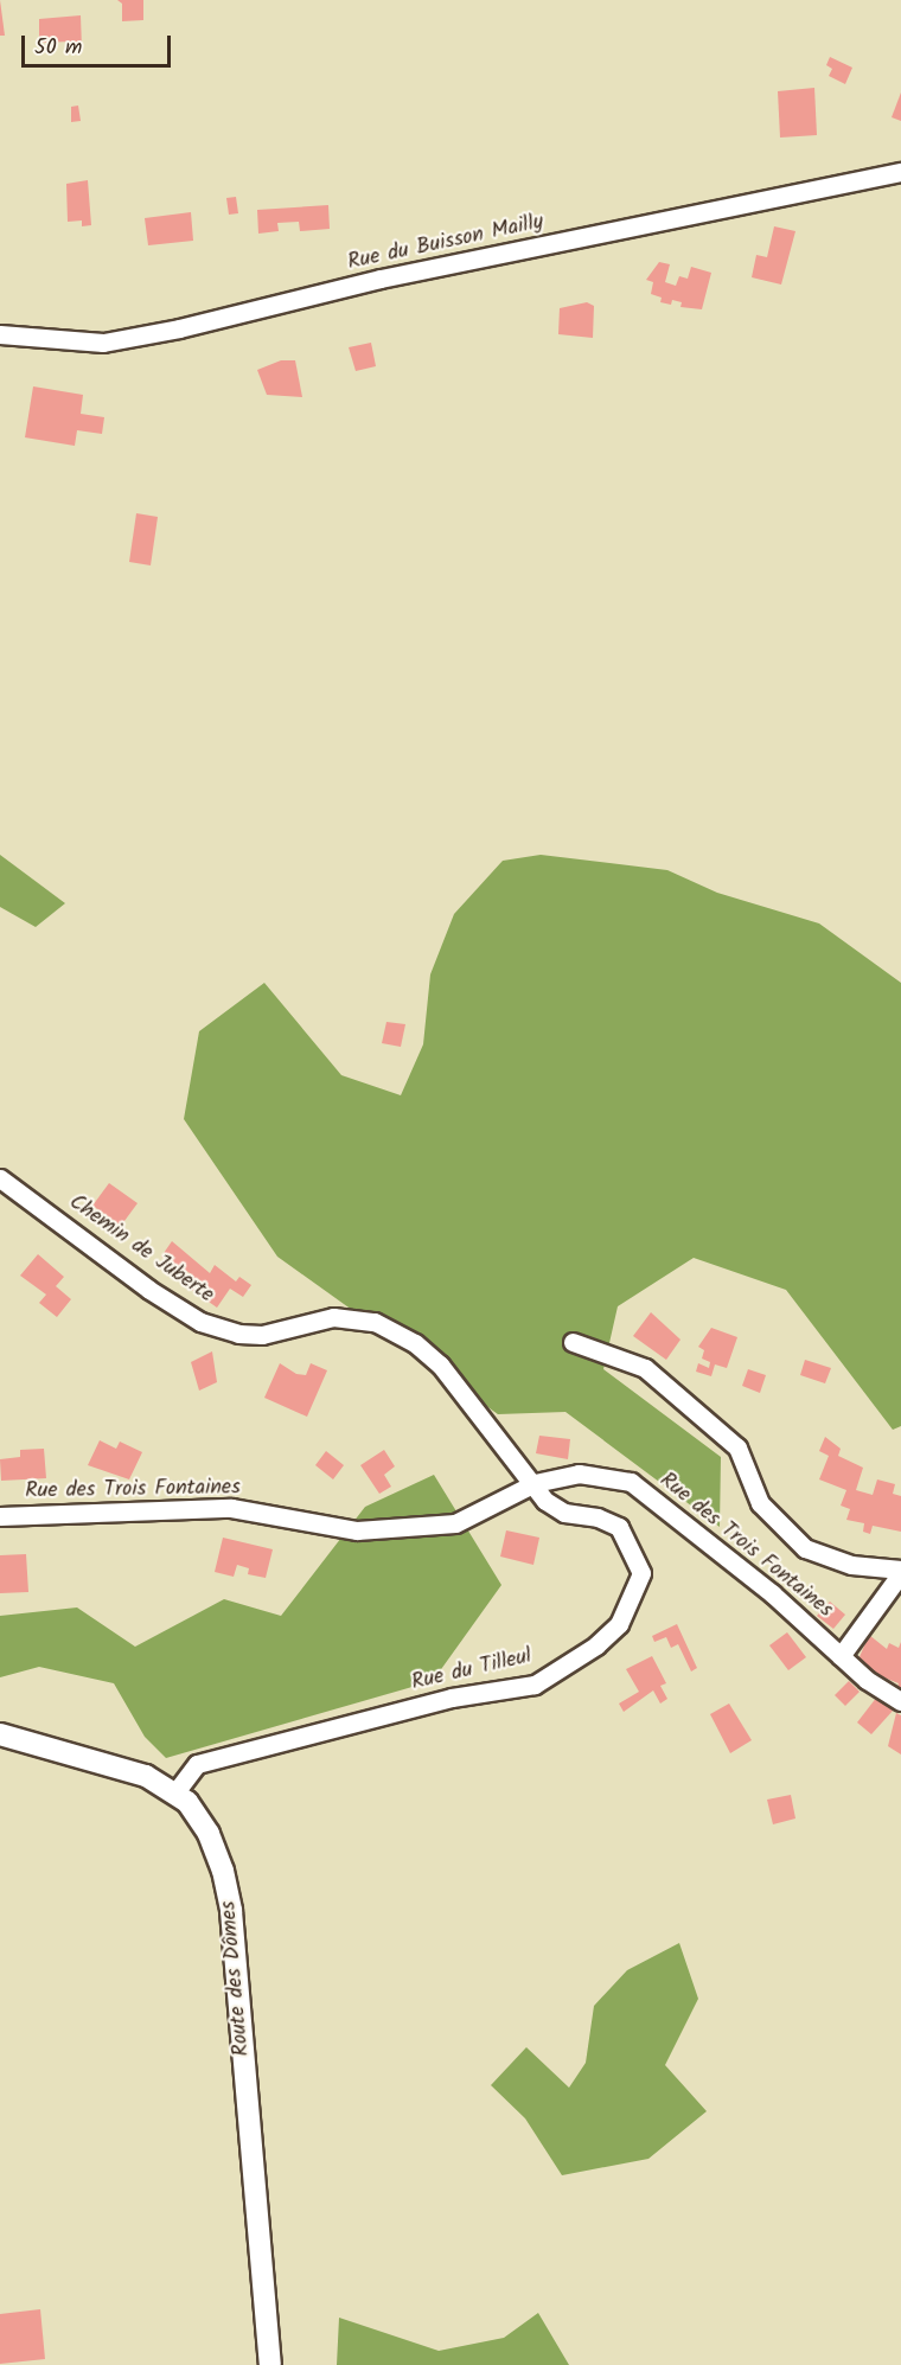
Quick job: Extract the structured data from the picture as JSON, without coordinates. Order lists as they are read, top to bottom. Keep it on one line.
{"streets":{"street":["Rue du Buisson Mailly","Chemin de Juberte","Rue des Trois Fontaines","Rue du Tilleul","Route des Dômes"]},"crossings":[["Chemin de Juberte","Rue des Trois Fontaines"],["Chemin de Juberte","Rue du Tilleul"],["Rue des Trois Fontaines","Rue du Tilleul"],["Rue du Tilleul","Route des Dômes"]],"scale_bar":"50 m"}
